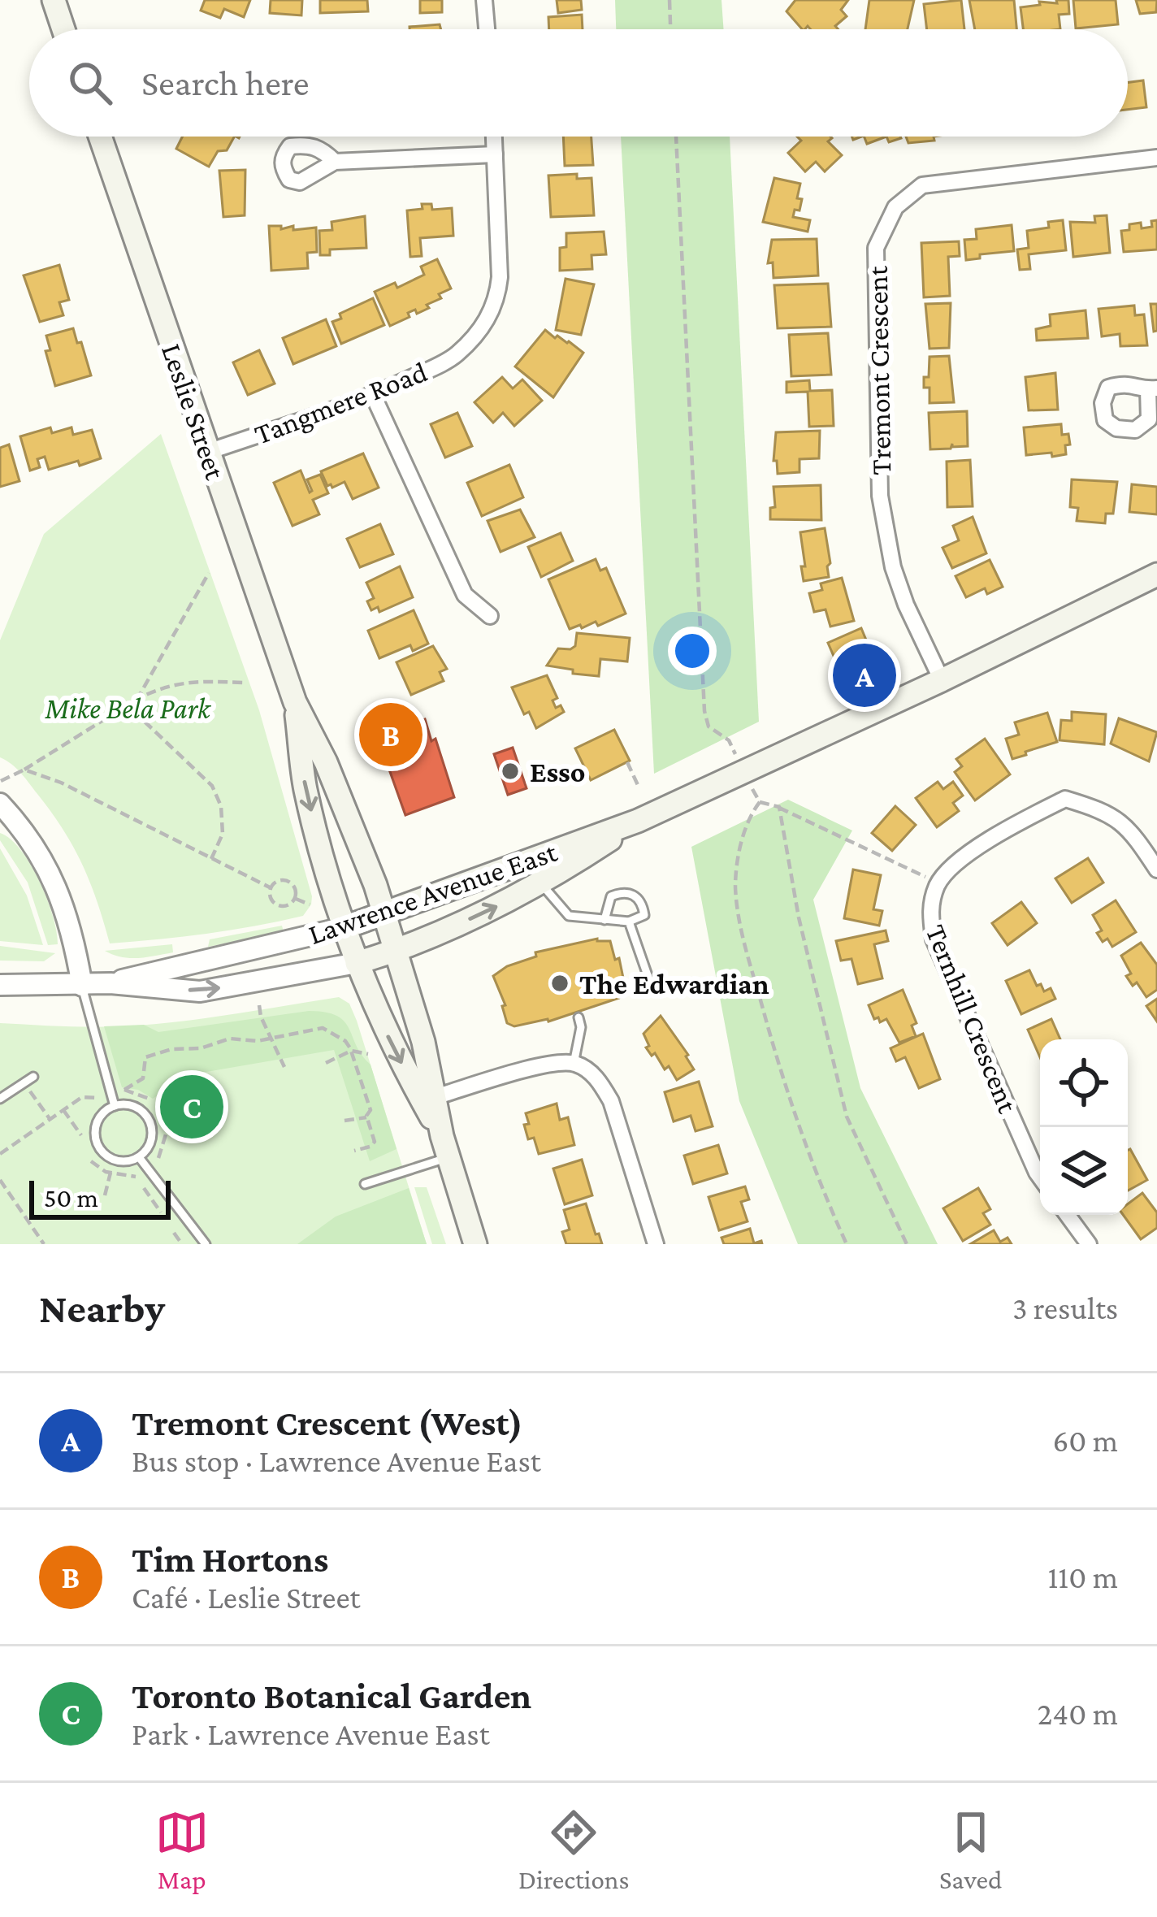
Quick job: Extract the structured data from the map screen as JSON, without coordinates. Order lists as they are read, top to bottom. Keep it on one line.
{"streets":{"main road":["Leslie Street","Lawrence Avenue East"],"street":["Tremont Crescent","Tangmere Road","Ternhill Crescent"]},"crossings":[["Tremont Crescent","Lawrence Avenue East"],["Tangmere Road","Leslie Street"],["Leslie Street","Lawrence Avenue East"]],"parks":["Mike Bela Park"],"places":["Esso","The Edwardian"],"scale_bar":"50 m","page":{"search":"Search here","pins":["A","B","C"],"scale":"50 m","heading":["Nearby","3 results"],"list":[{"mark":"A","name":"Tremont Crescent (West)","note":"Bus stop · Lawrence Avenue East","value":"60 m"},{"mark":"B","name":"Tim Hortons","note":"Café · Leslie Street","value":"110 m"},{"mark":"C","name":"Toronto Botanical Garden","note":"Park · Lawrence Avenue East","value":"240 m"}],"nav":["Map","Directions","Saved"]}}
